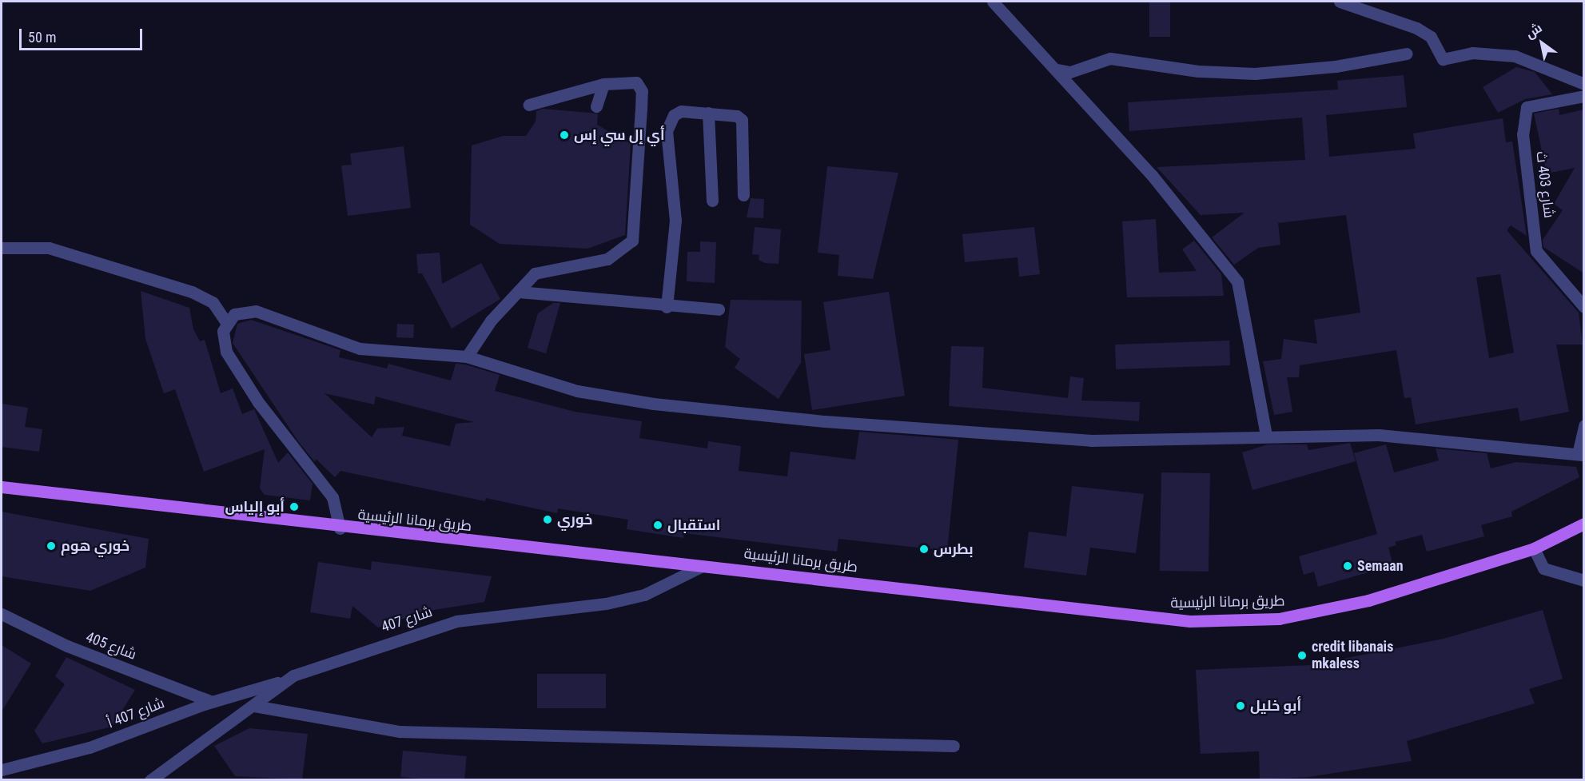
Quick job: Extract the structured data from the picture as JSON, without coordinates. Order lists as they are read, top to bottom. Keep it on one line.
{"streets":{"main road":["طريق برمانا الرئيسية"],"street":["شارع 403 ث","شارع 407","شارع 405","شارع 407 أ"]},"crossings":[["طريق برمانا الرئيسية","شارع 407"],["شارع 407","شارع 407 أ"],["شارع 405","شارع 407 أ"]],"places":["أي إل سي إس","أبو إلياس","خوري","استقبال","خوري هوم","بطرس","Semaan","credit libanais mkaless","أبو خليل"],"scale_bar":"50 m","north":"top left"}
